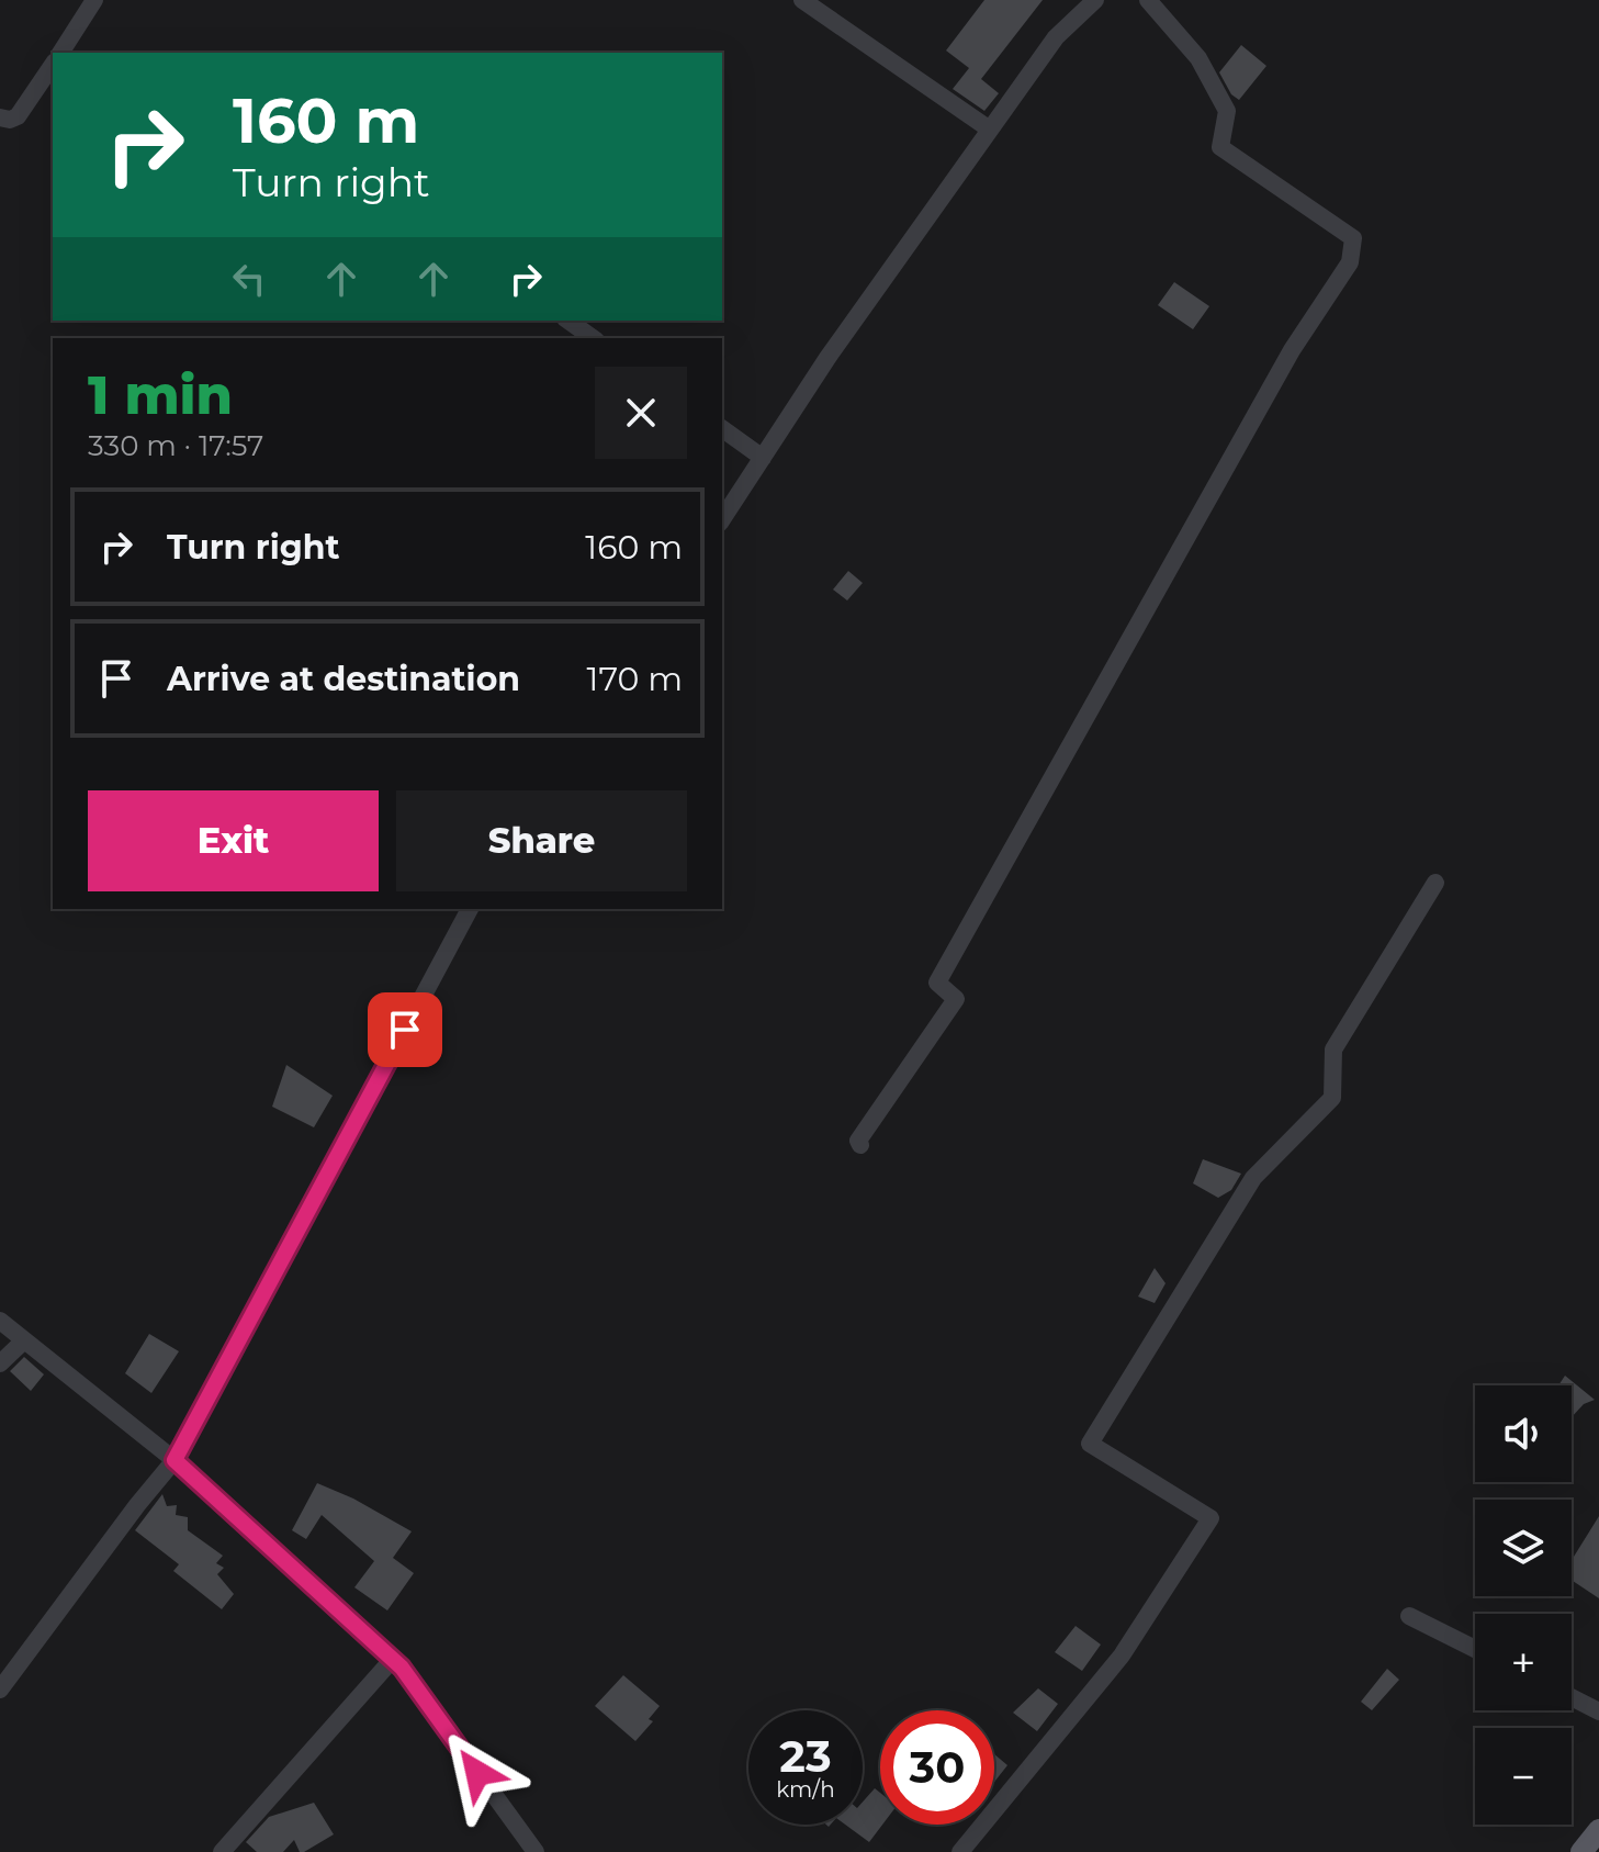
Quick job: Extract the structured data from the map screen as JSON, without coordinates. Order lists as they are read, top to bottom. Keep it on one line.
{"page":{"turn":["160 m","Turn right"],"heading":["1 min","330 m · 17:57"],"list":[{"name":"Turn right","value":"160 m"},{"name":"Arrive at destination","value":"170 m"}],"buttons":["Exit","Share"],"map_buttons":["+","−"],"speed":"23 km/h","limit":"30"}}
